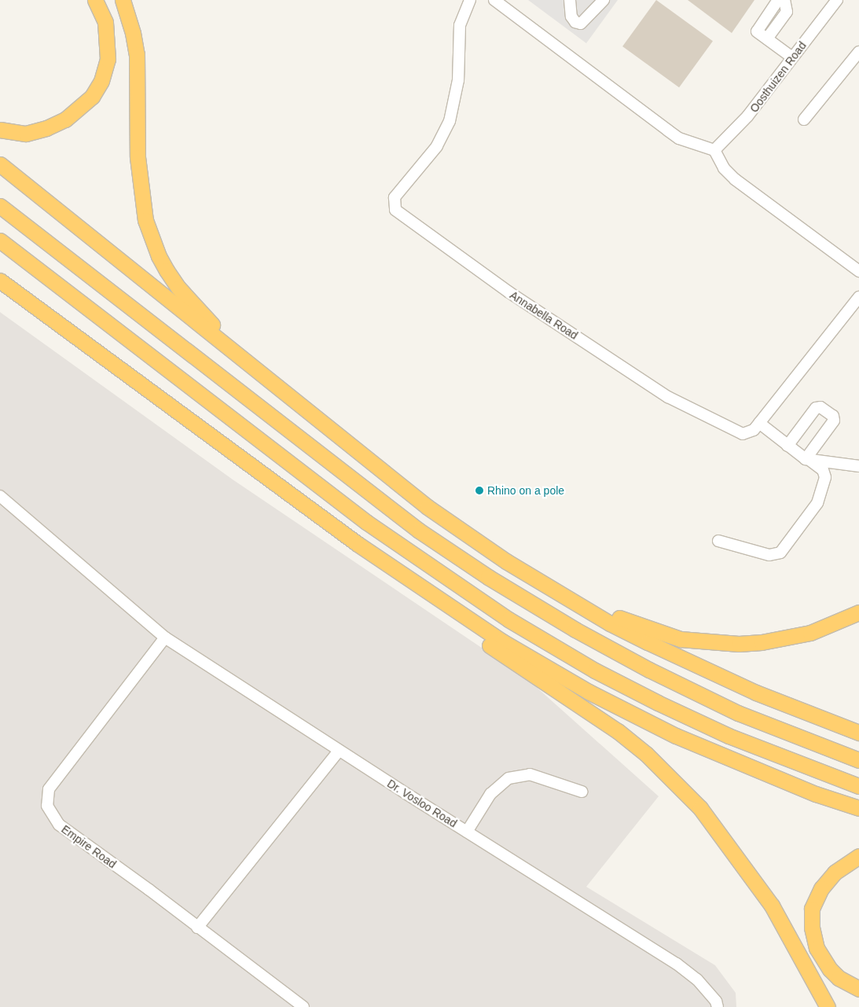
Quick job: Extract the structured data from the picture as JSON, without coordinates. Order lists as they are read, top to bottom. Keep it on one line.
{"streets":{"street":["Oosthuizen Road","Annabella Road","Dr. Vosloo Road","Empire Road"]},"crossings":[["Dr. Vosloo Road","Empire Road"]],"places":["Rhino on a pole"]}
